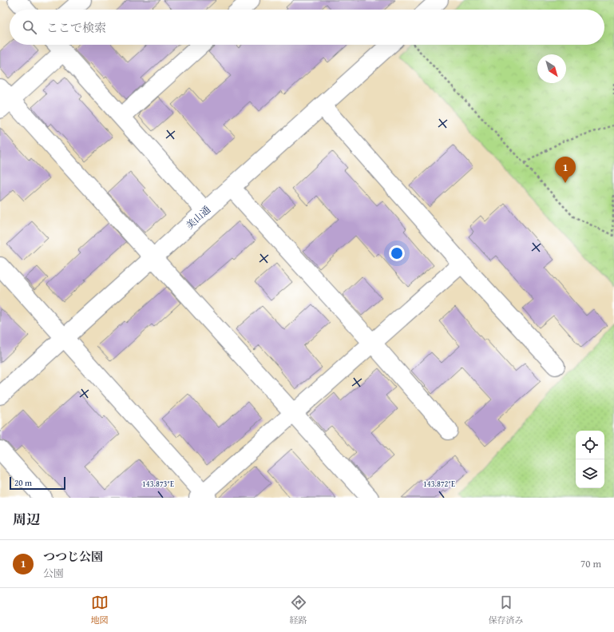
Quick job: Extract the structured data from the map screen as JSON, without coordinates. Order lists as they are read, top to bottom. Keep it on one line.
{"streets":{"street":["美山通"]},"scale_bar":"20 m","north":"bottom right","page":{"search":"ここで検索","pins":"1","scale":"20 m","heading":"周辺","list":[{"mark":"1","name":"つつじ公園","note":"公園","value":"70 m"}],"nav":["地図","経路","保存済み"]},"coordinates":["143.873°E","143.872°E"]}
